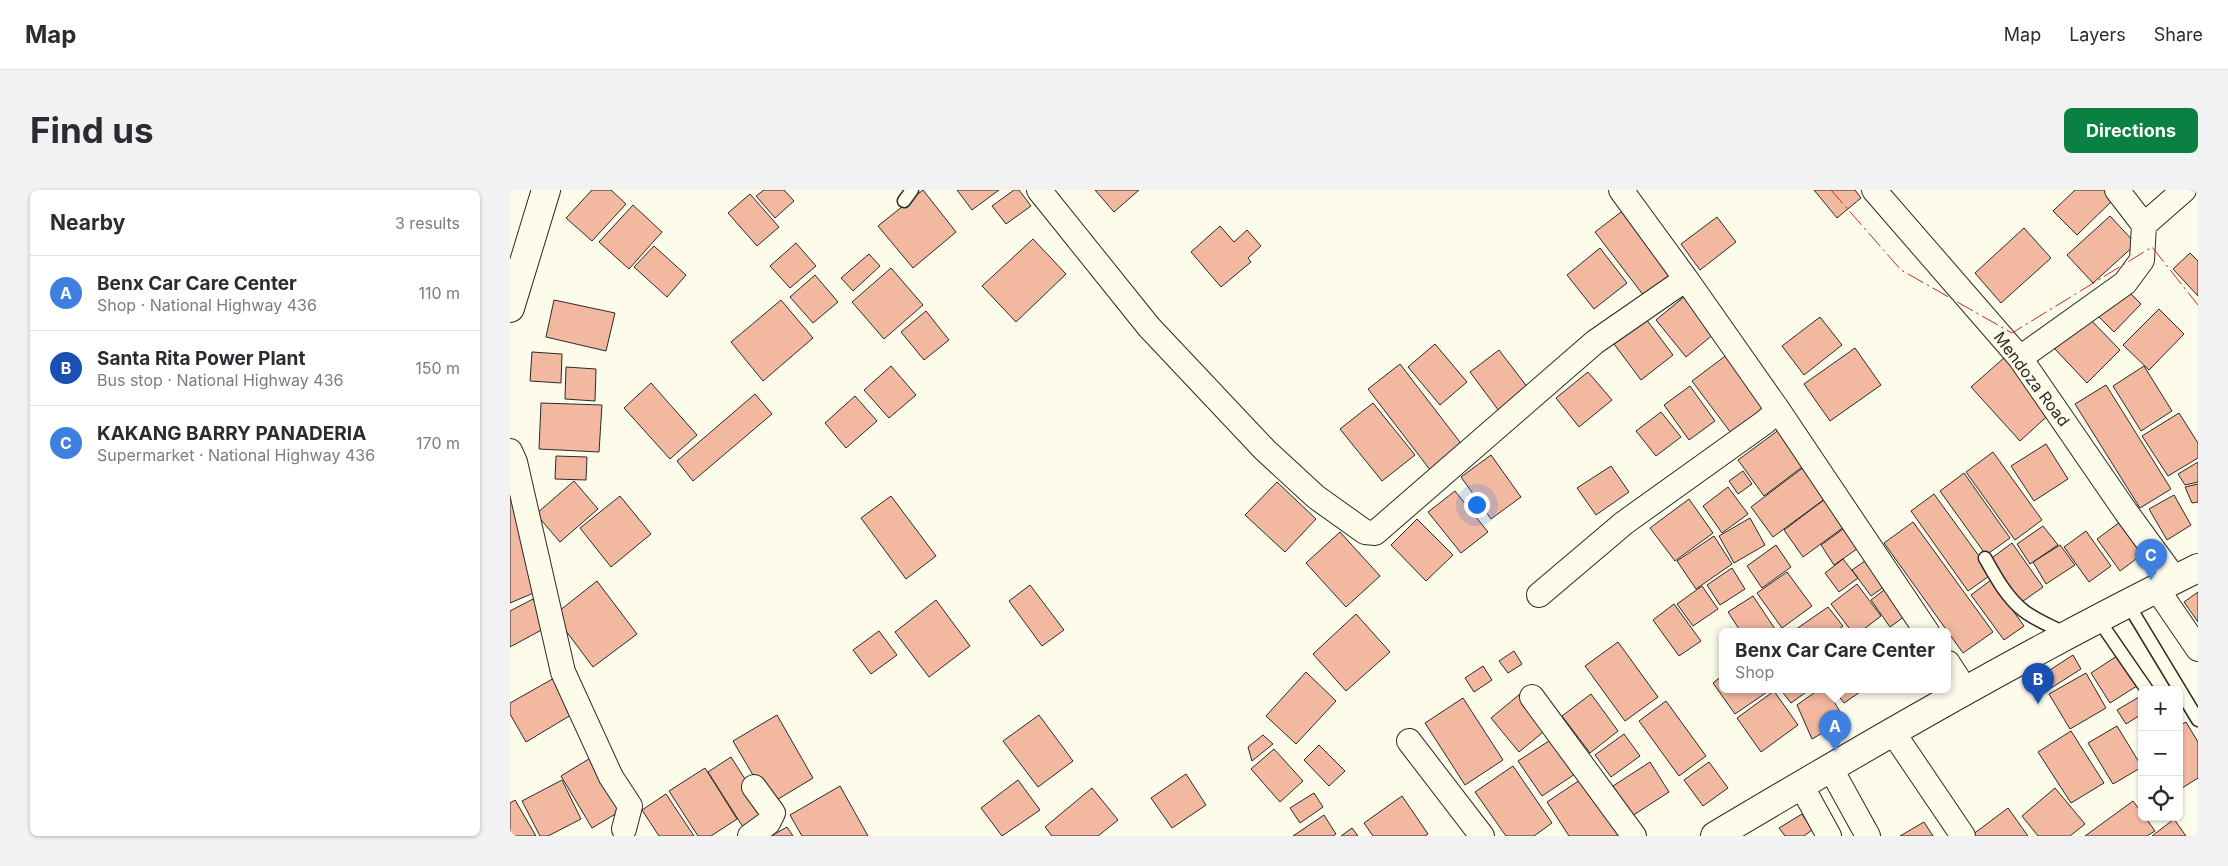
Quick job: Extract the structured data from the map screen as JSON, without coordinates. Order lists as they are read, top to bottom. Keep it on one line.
{"streets":{"street":["Mendoza Road"]},"page":{"header":"Map","nav":["Map","Layers","Share"],"buttons":"Directions","title":"Find us","heading":["Nearby","3 results"],"list":[{"mark":"A","name":"Benx Car Care Center","note":"Shop · National Highway 436","value":"110 m"},{"mark":"B","name":"Santa Rita Power Plant","note":"Bus stop · National Highway 436","value":"150 m"},{"mark":"C","name":"KAKANG BARRY PANADERIA","note":"Supermarket · National Highway 436","value":"170 m"}],"pins":["C","B","A"],"popup":["Benx Car Care Center","Shop"],"map_buttons":["+","−"]}}
